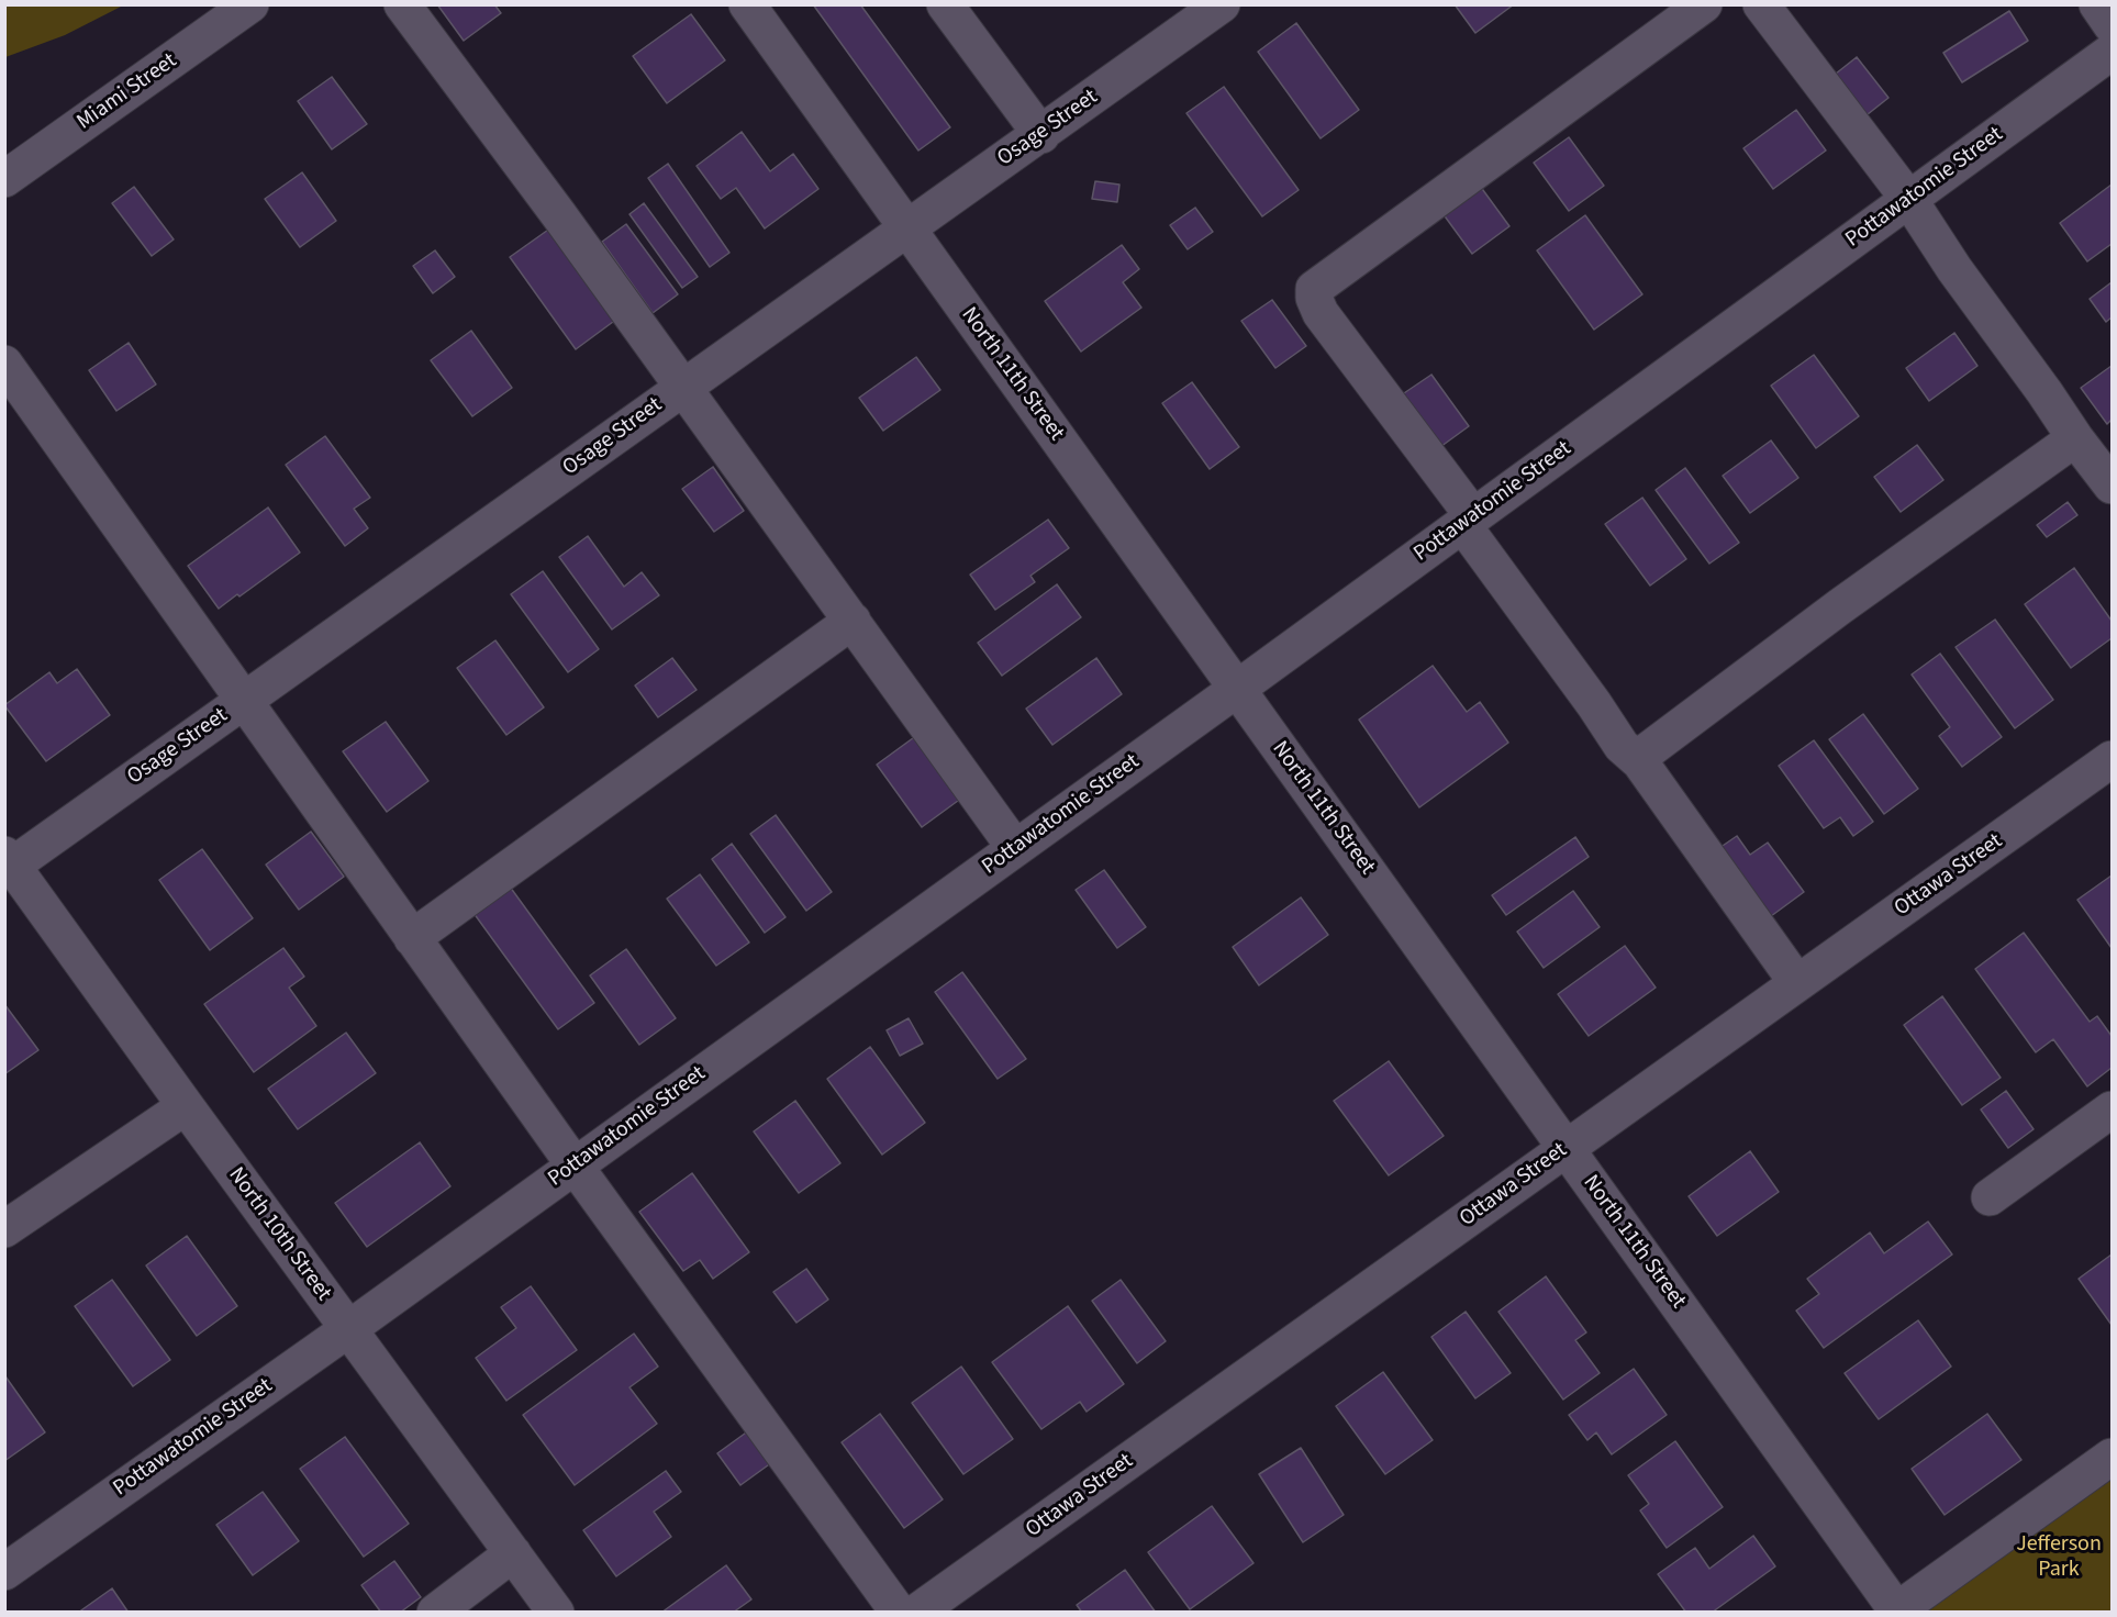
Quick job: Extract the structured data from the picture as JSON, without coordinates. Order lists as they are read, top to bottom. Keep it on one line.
{"streets":{"street":["Miami Street","Osage Street","Pottawatomie Street","North 11th Street","Ottawa Street","North 10th Street"]},"crossings":[["Osage Street","North 11th Street"],["Osage Street","North 10th Street"],["Pottawatomie Street","North 11th Street"],["Pottawatomie Street","North 10th Street"],["North 11th Street","Ottawa Street"]],"parks":["Jefferson Park"]}
